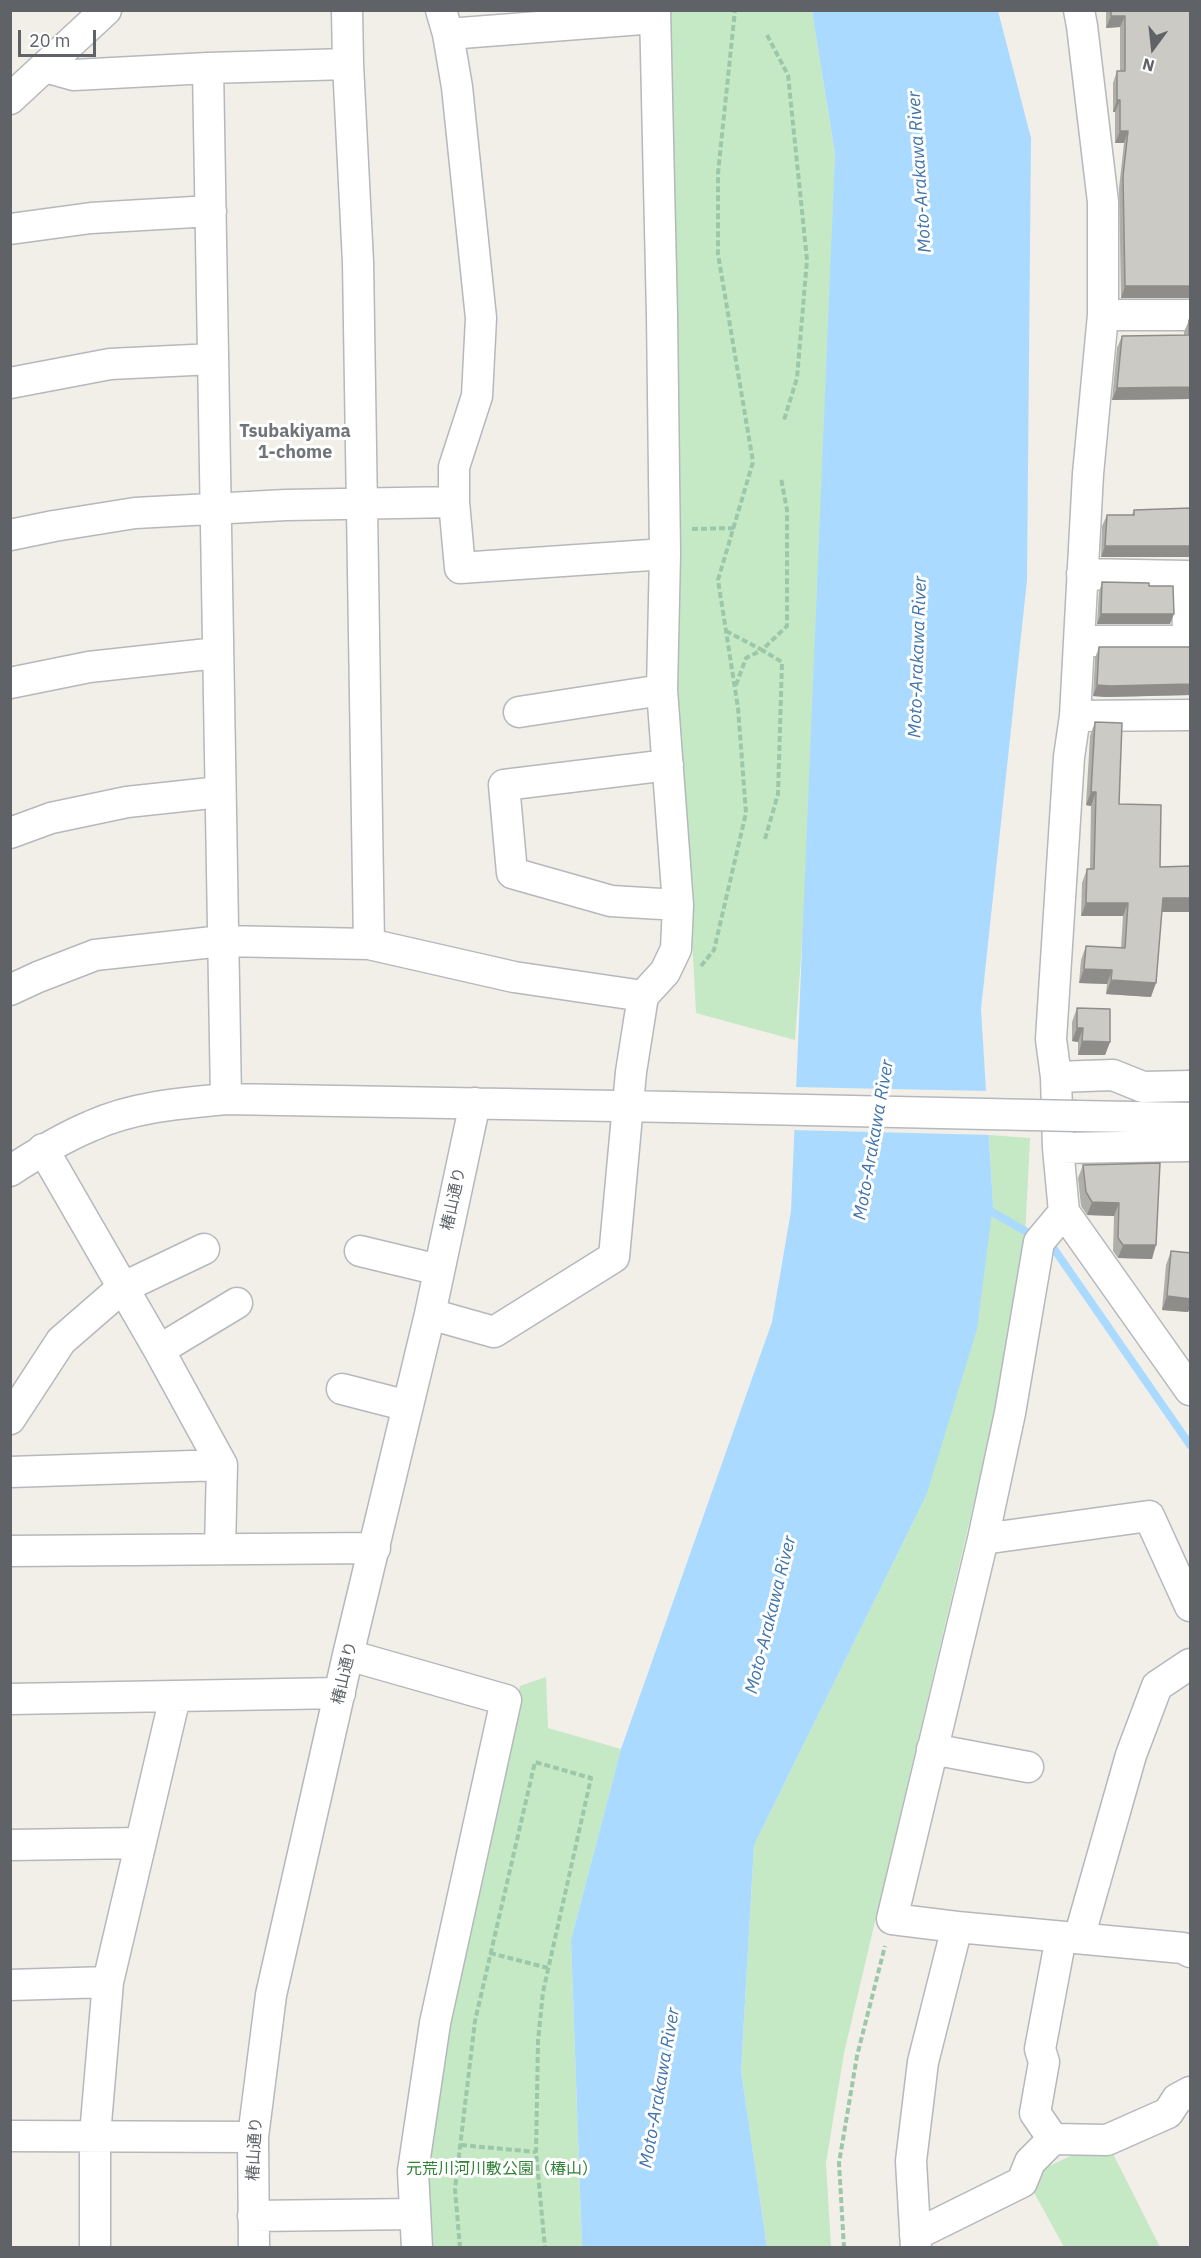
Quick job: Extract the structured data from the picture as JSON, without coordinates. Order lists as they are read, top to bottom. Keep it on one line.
{"streets":{"street":["椿山通り"]},"districts":["Tsubakiyama 1-chome"],"water":["Moto-Arakawa River"],"parks":["元荒川河川敷公園（椿山）"],"scale_bar":"20 m","north":"bottom"}
